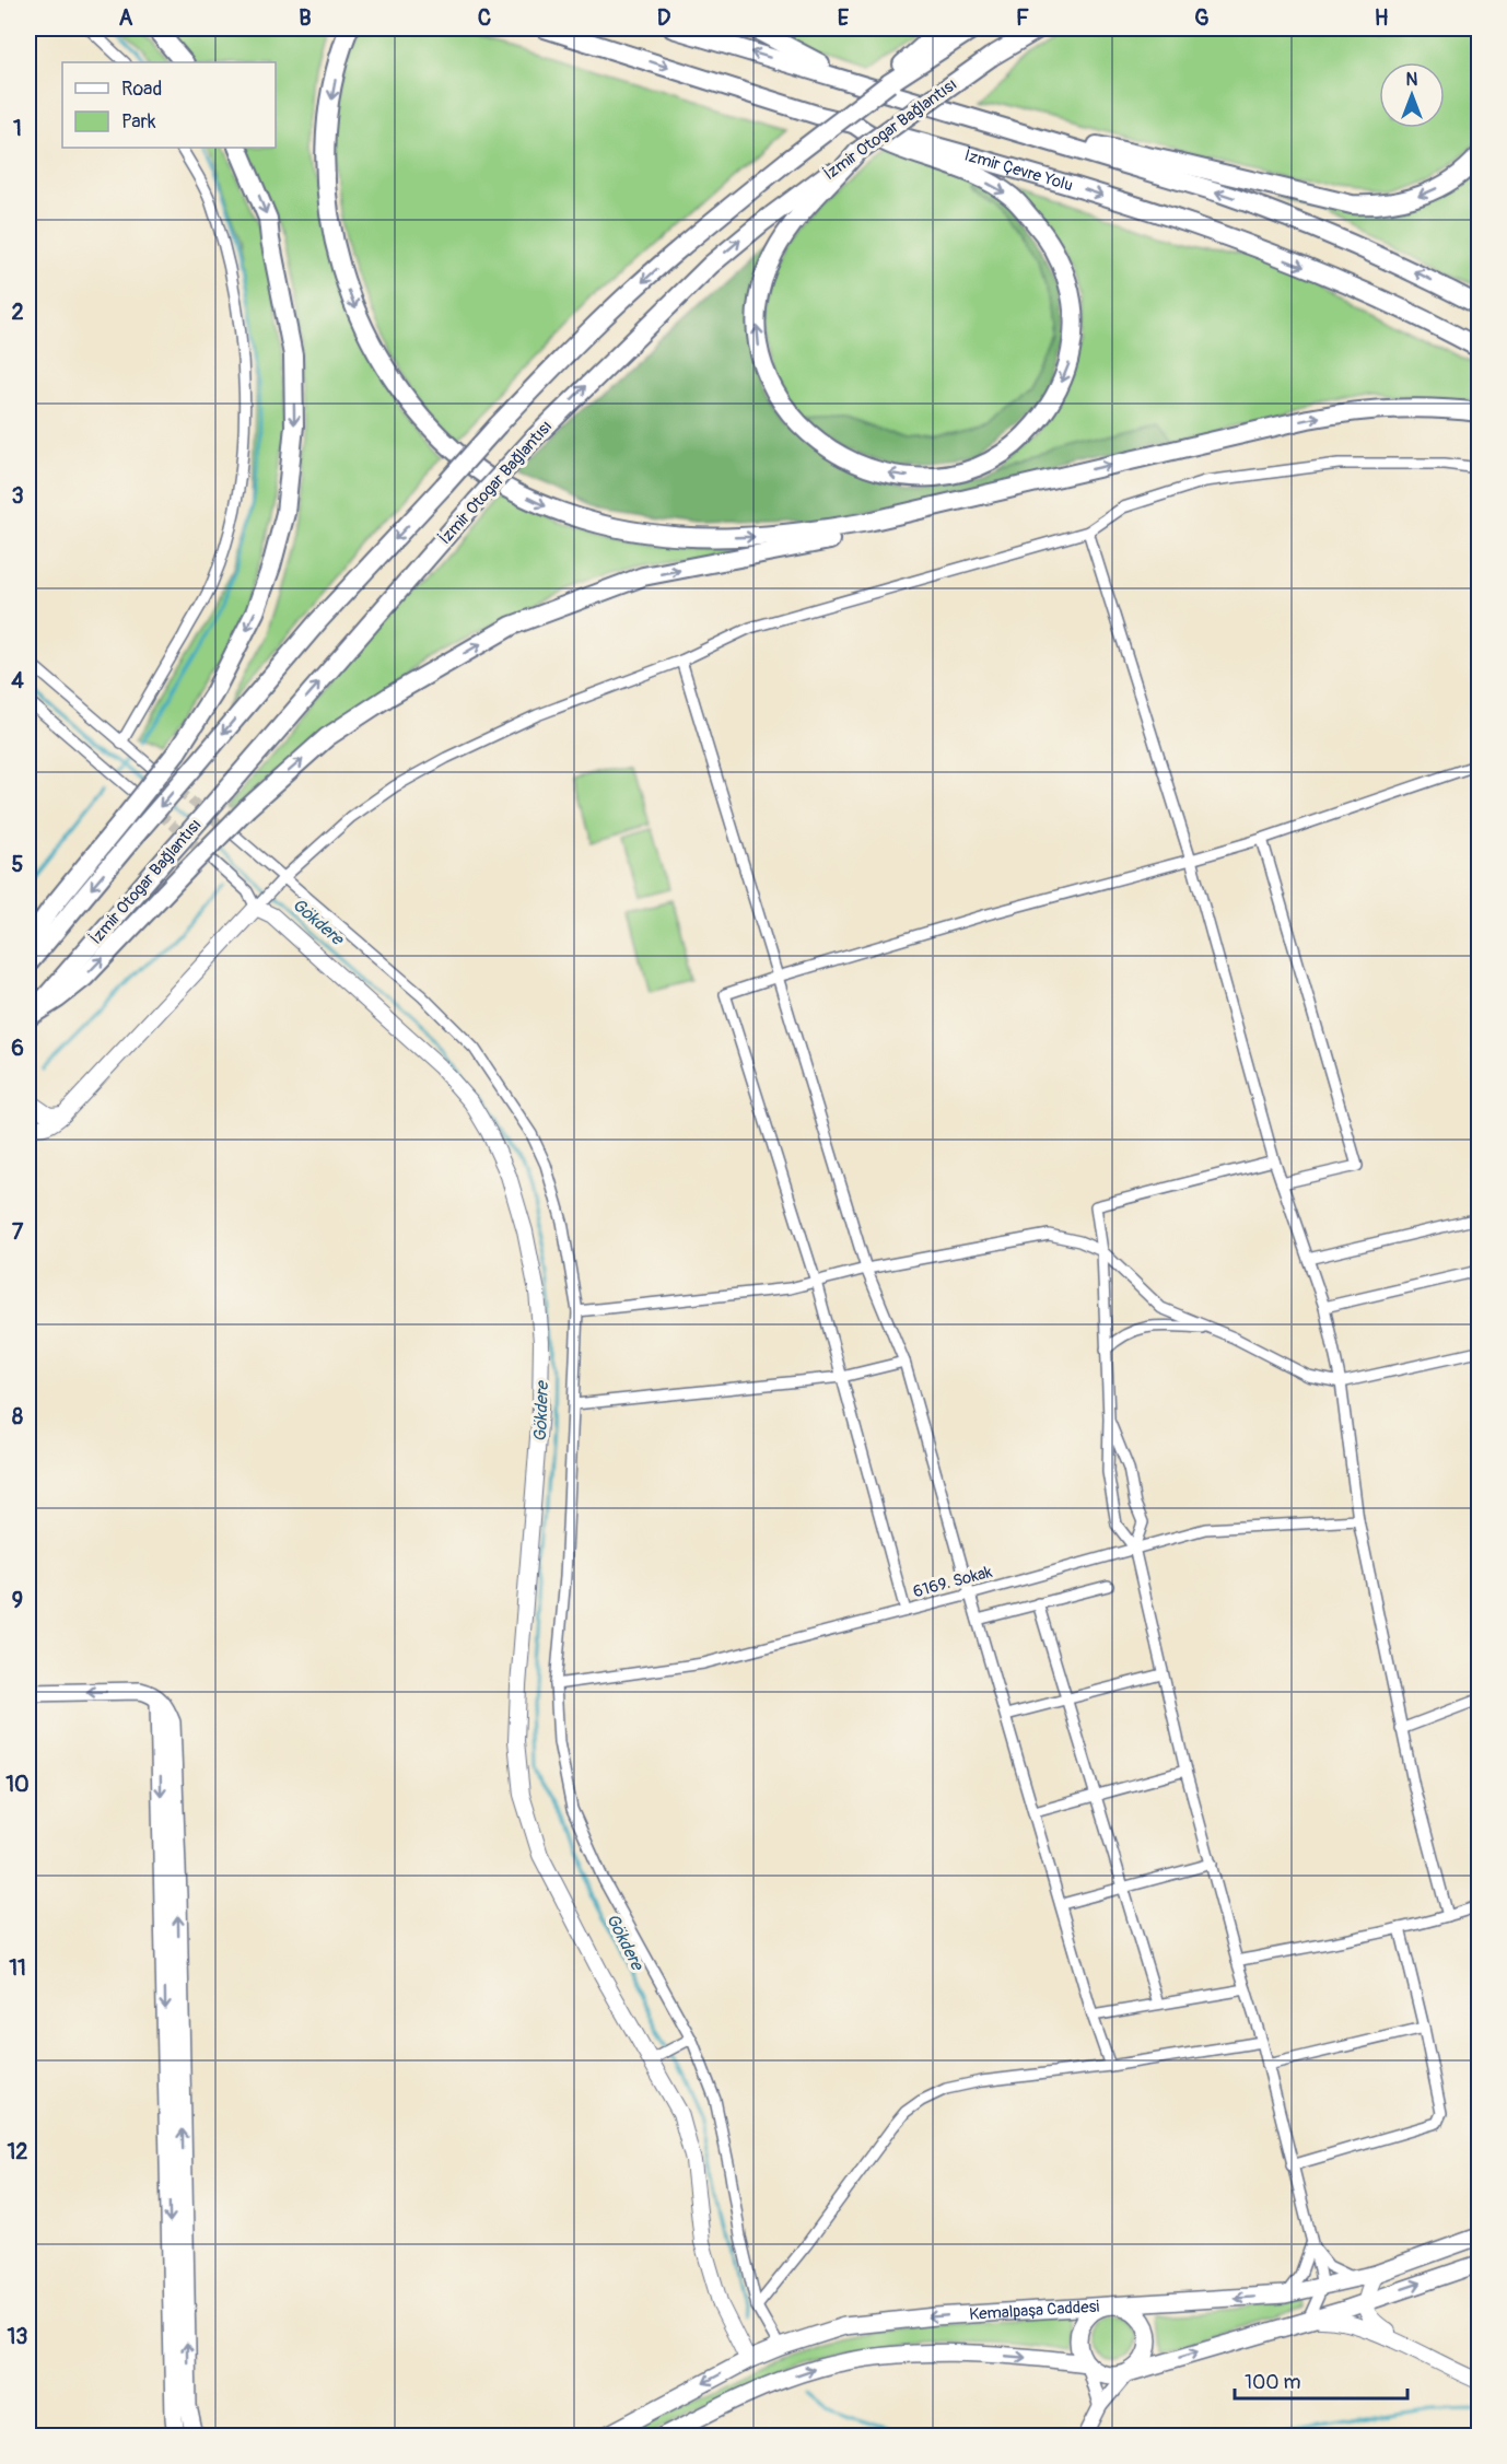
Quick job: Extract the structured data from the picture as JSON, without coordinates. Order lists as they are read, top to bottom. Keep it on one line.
{"streets":{"highway":["İzmir Otogar Bağlantısı","İzmir Çevre Yolu"],"main road":["Kemalpaşa Caddesi"],"street":["6169. Sokak"]},"water":["Gökdere"],"legend":["Road","Park"],"scale_bar":"100 m","north":"top","grid":{"columns":["A","B","C","D","E","F","G","H"],"rows":["1","2","3","4","5","6","7","8","9","10","11","12","13"]}}
